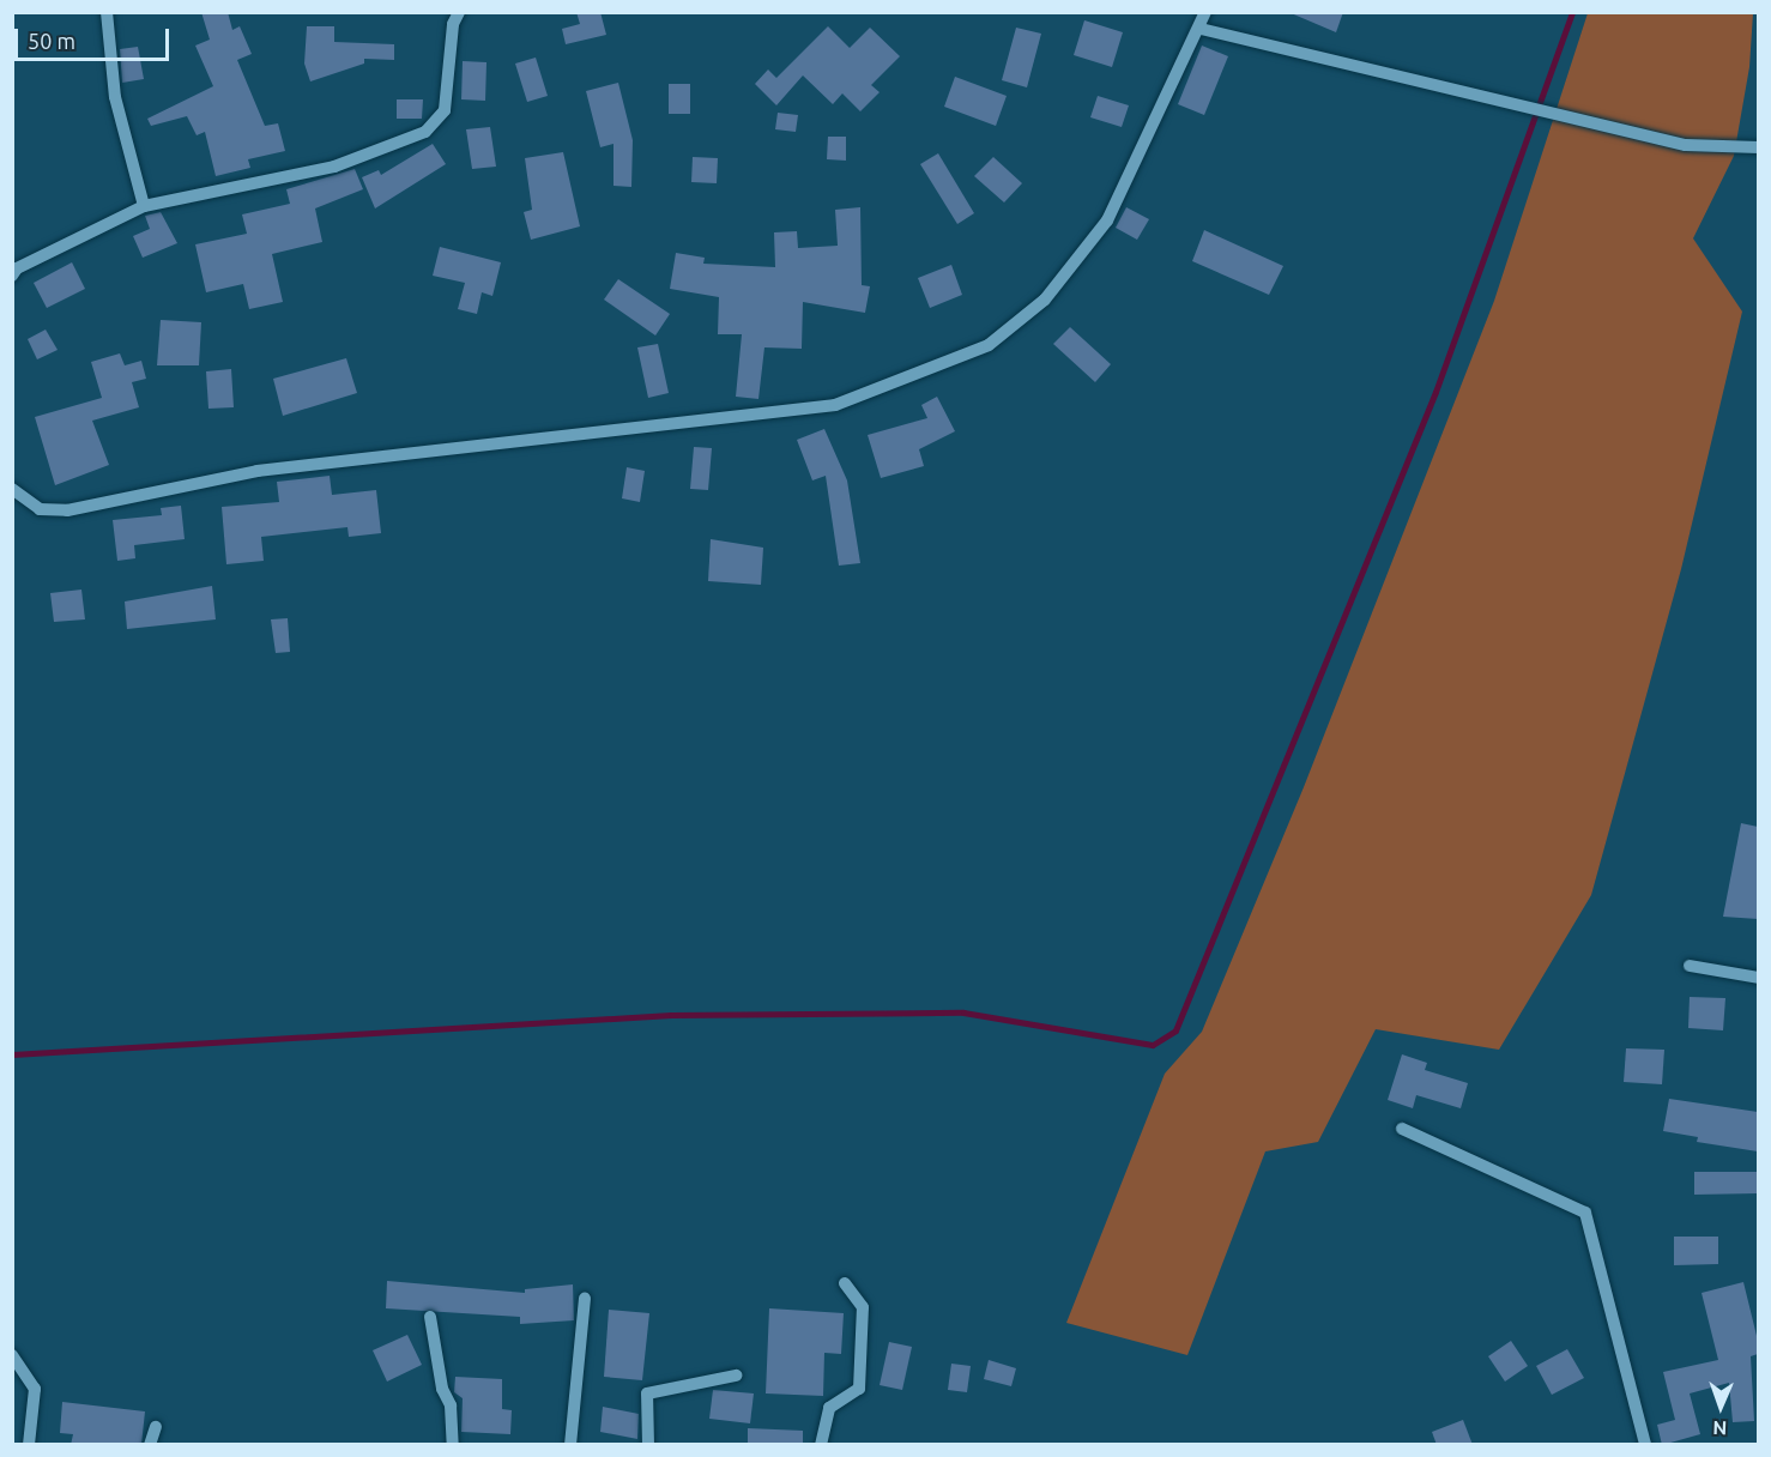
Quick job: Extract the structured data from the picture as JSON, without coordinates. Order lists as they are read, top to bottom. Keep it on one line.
{"scale_bar":"50 m","north":"bottom"}
